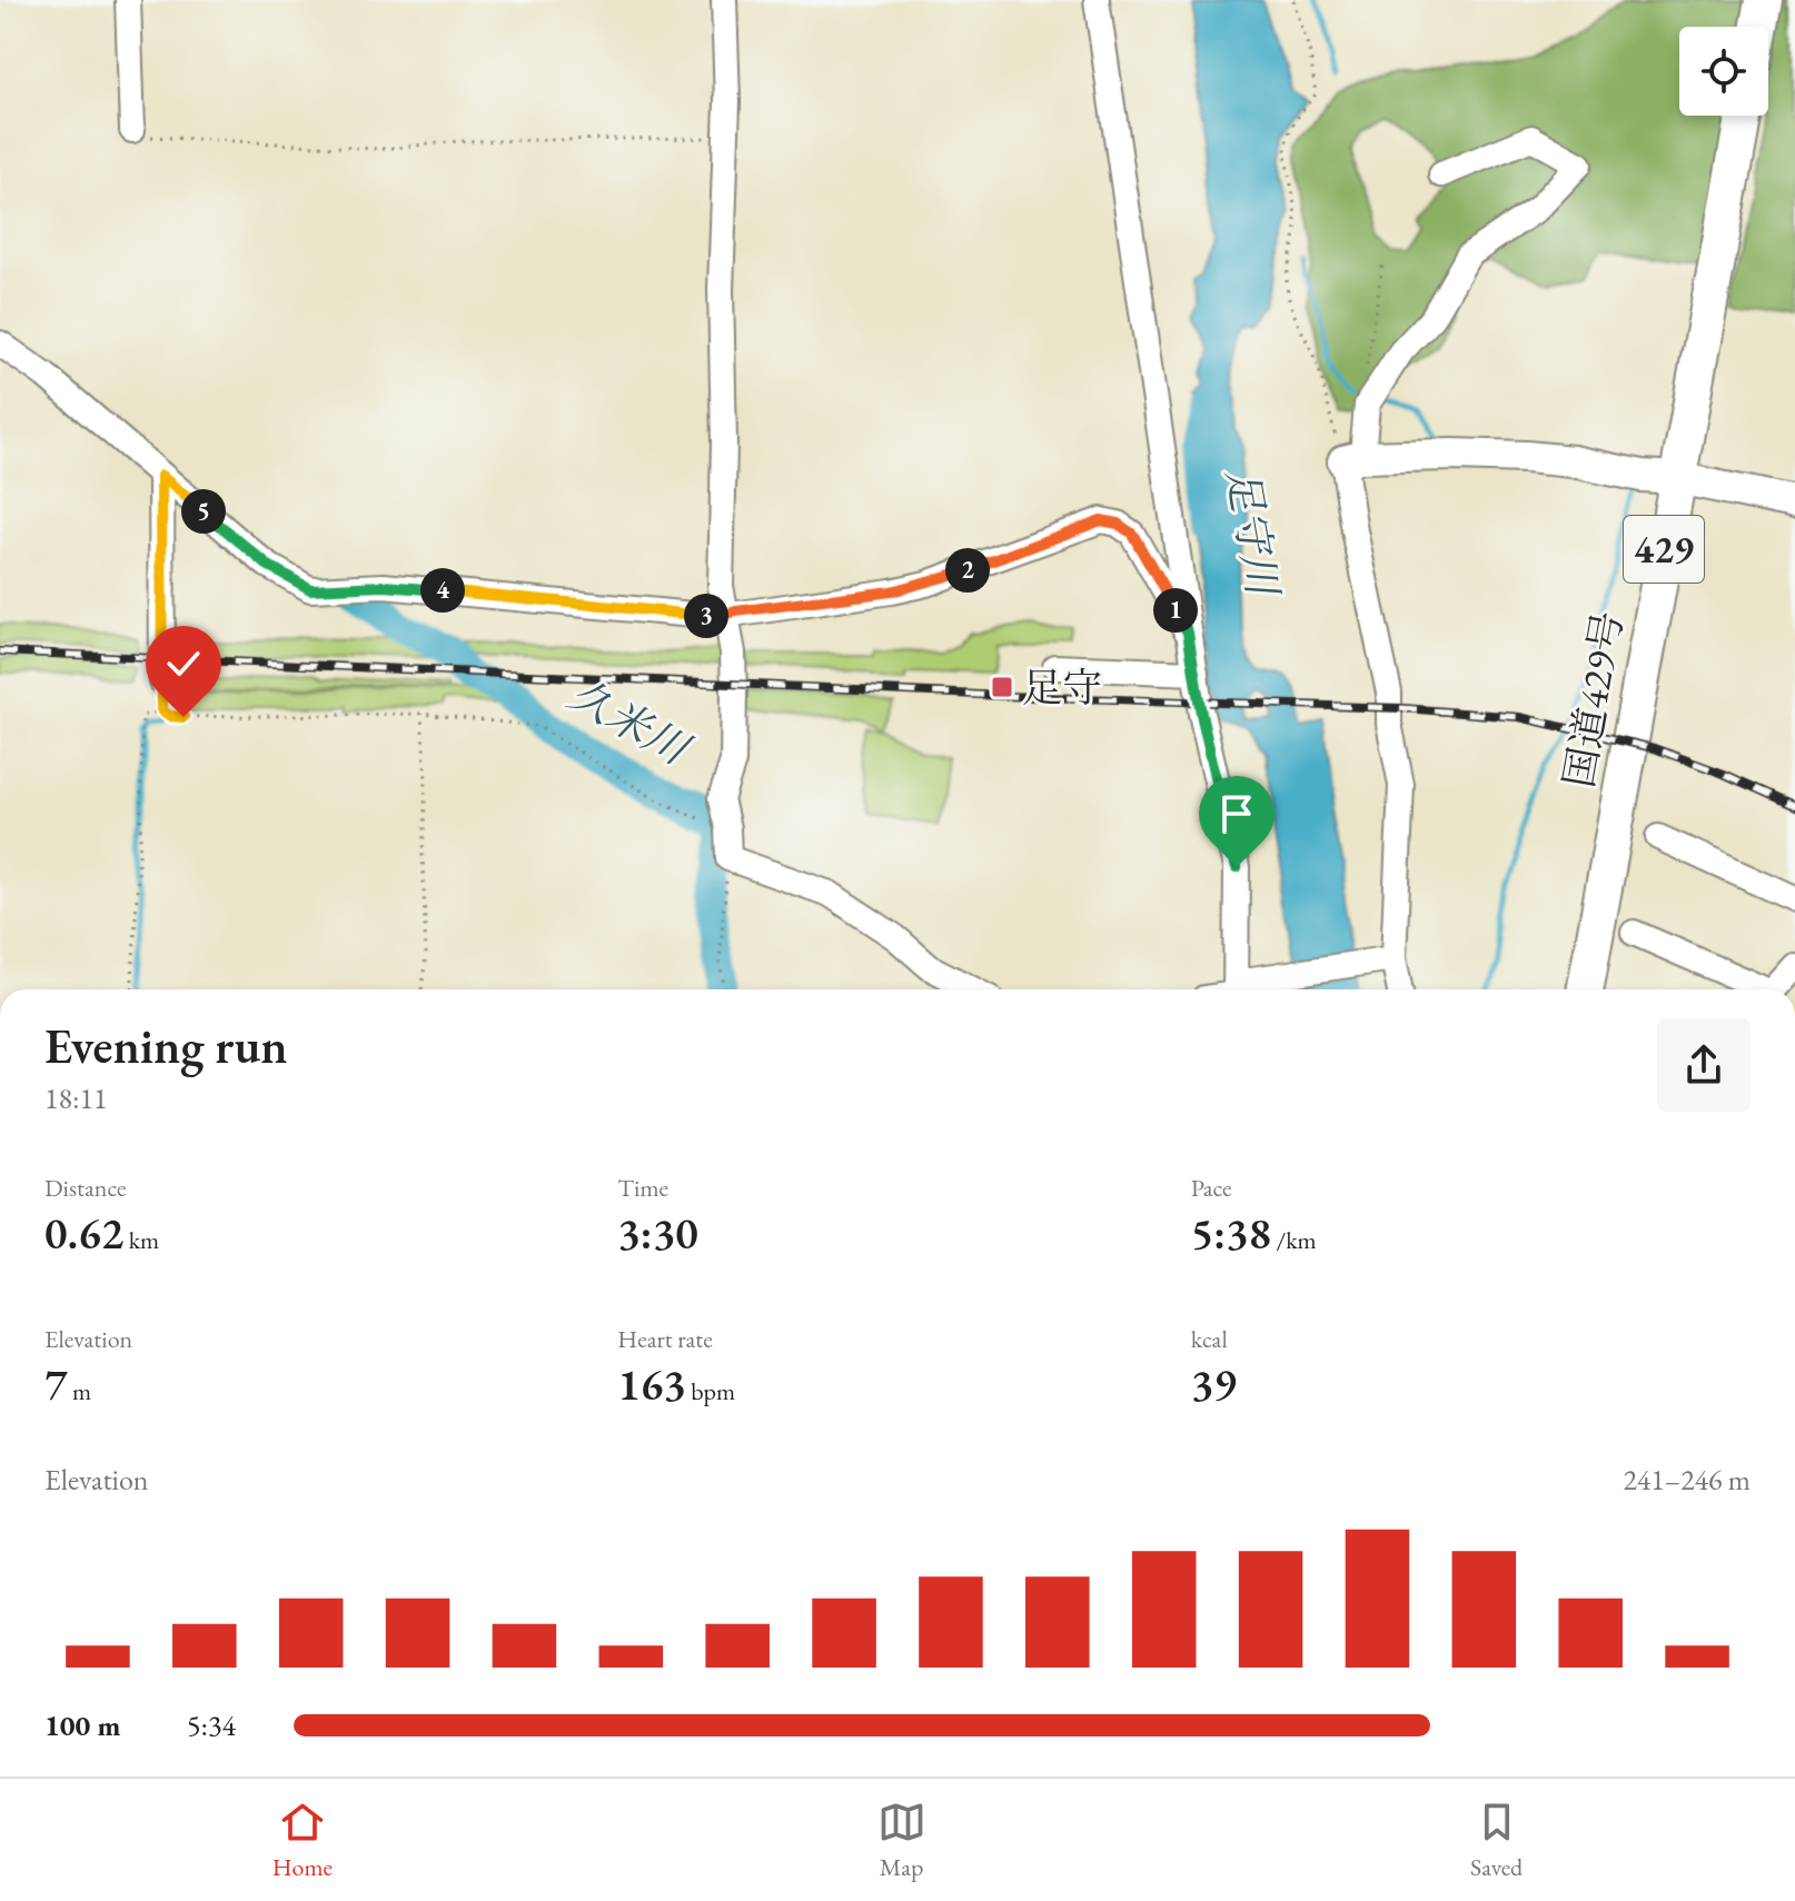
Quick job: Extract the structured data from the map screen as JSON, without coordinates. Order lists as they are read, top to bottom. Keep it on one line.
{"streets":{"highway":["429","国道429号"]},"water":["足守川","久米川"],"places":{"transit":["足守"]},"page":{"pins":["5","2","4","1","3"],"heading":["Evening run","18:11"],"stats":[["Distance","0.62 km"],["Time","3:30"],["Pace","5:38 /km"],["Elevation","7 m"],["Heart rate","163 bpm"],["kcal","39"]],"chart":["Elevation","241–246 m"],"list":[{"name":"100 m","note":"5:34"}],"tabs":["Home","Map","Saved"]}}
